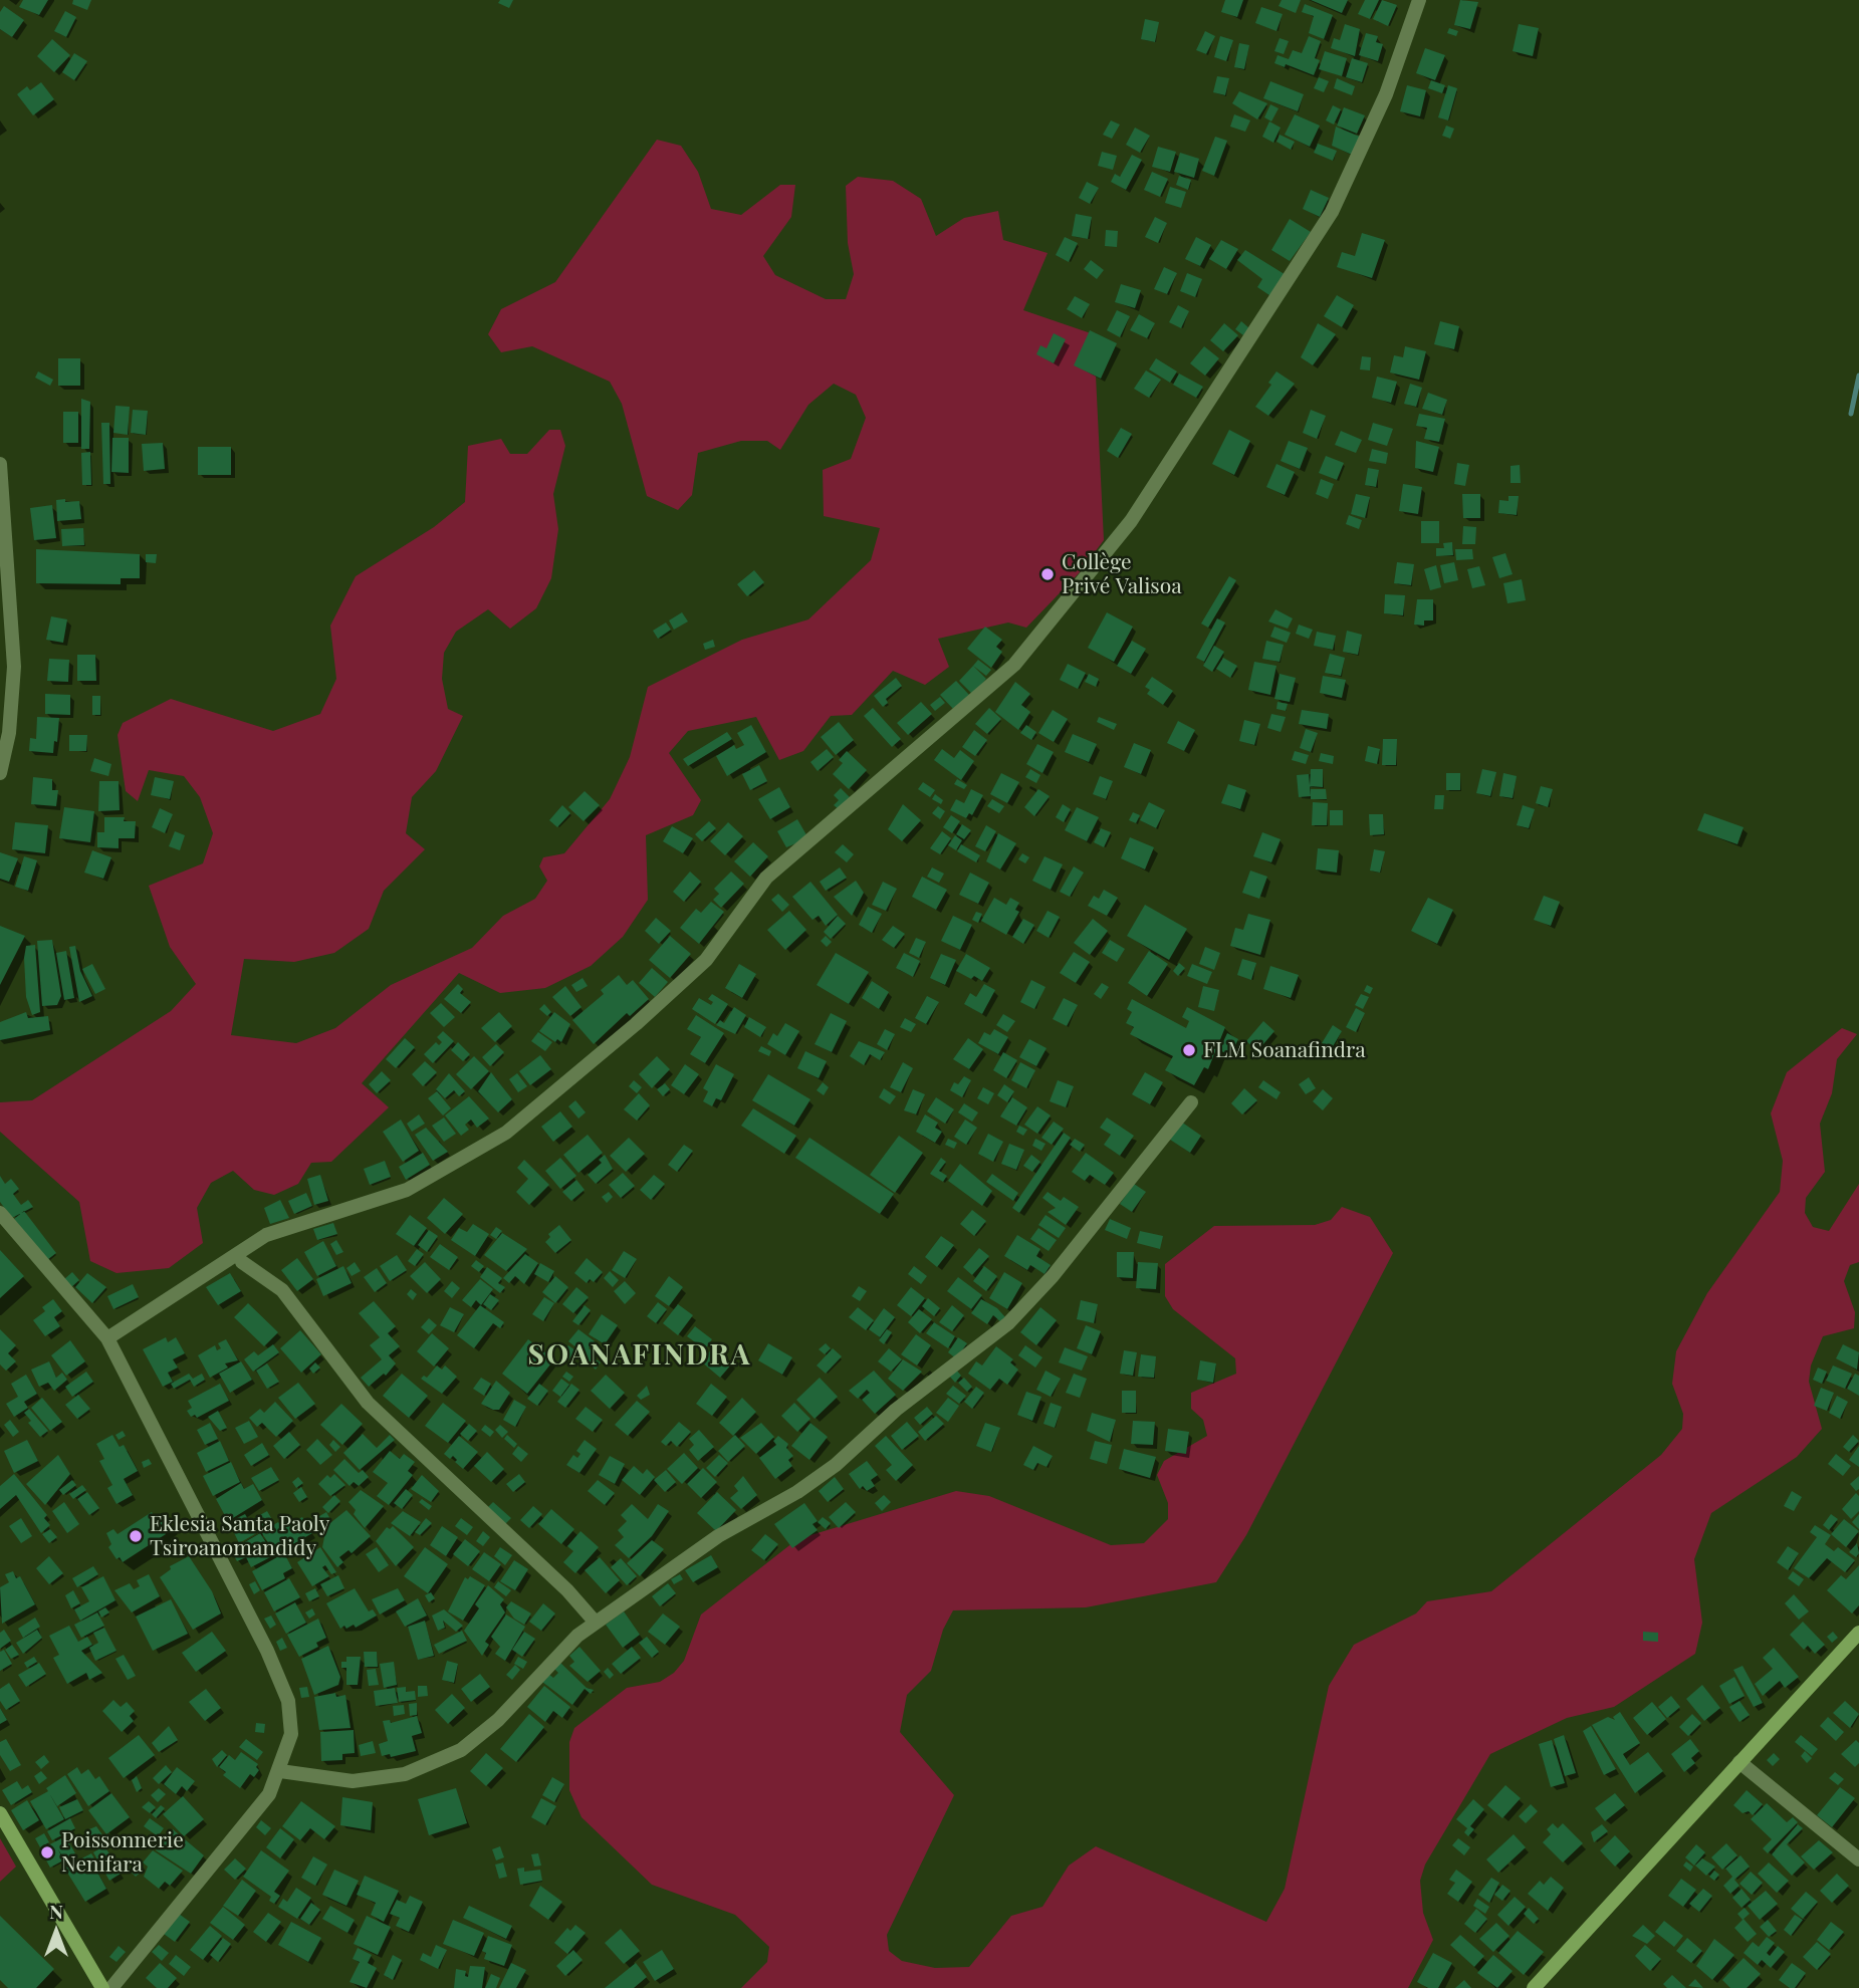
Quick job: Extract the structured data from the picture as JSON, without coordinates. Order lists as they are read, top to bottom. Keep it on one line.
{"districts":["SOANAFINDRA"],"places":["Collège Privé Valisoa","FLM Soanafindra","Eklesia Santa Paoly Tsiroanomandidy","Poissonnerie Nenifara"],"north":"top"}
